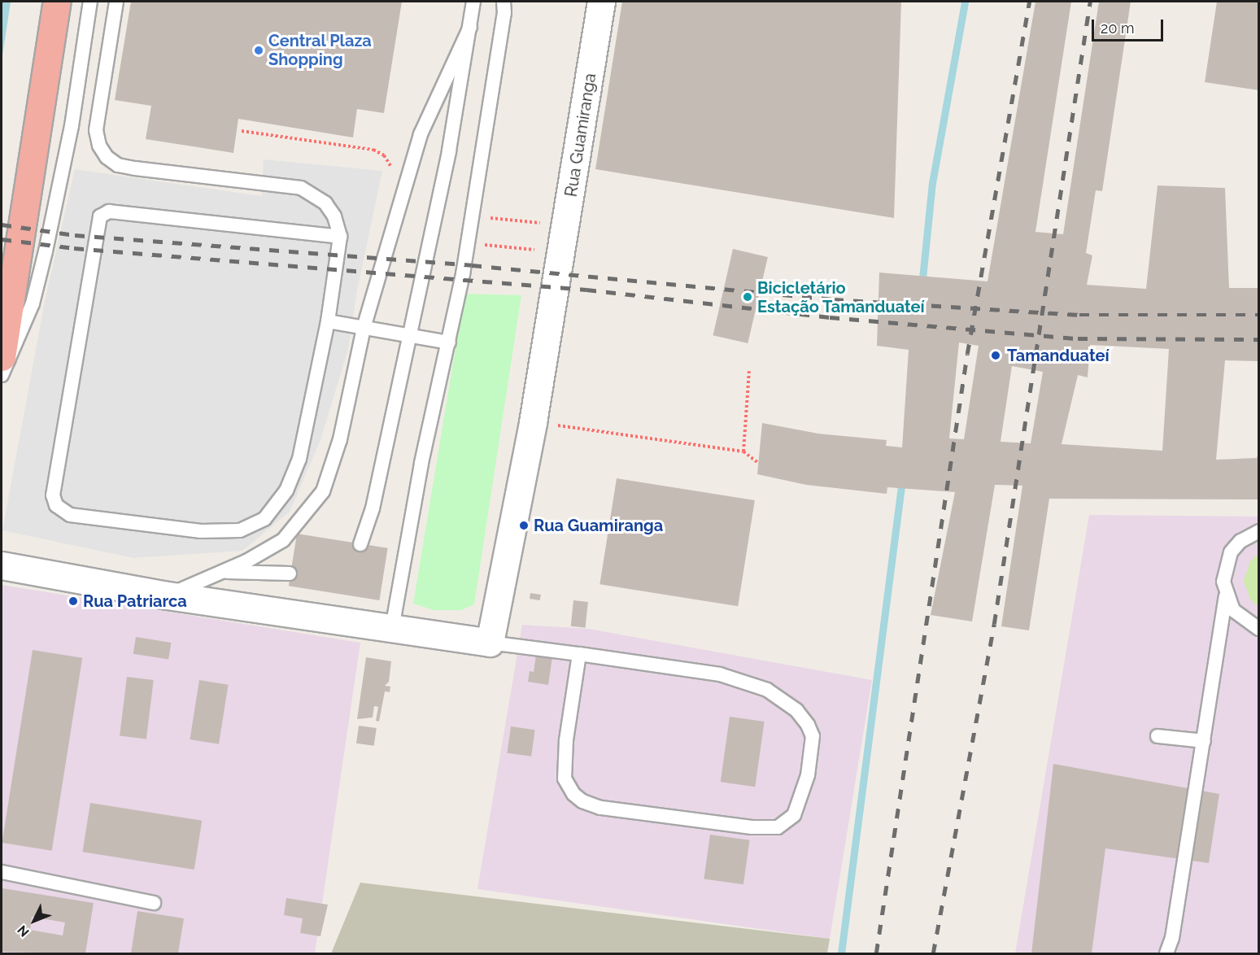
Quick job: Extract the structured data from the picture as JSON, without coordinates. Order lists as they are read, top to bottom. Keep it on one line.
{"streets":{"street":["Rua Guamiranga"]},"places":["Central Plaza Shopping","Bicicletário Estação Tamanduateí","Tamanduateí","Rua Guamiranga","Rua Patriarca"],"scale_bar":"20 m","north":"bottom left"}
